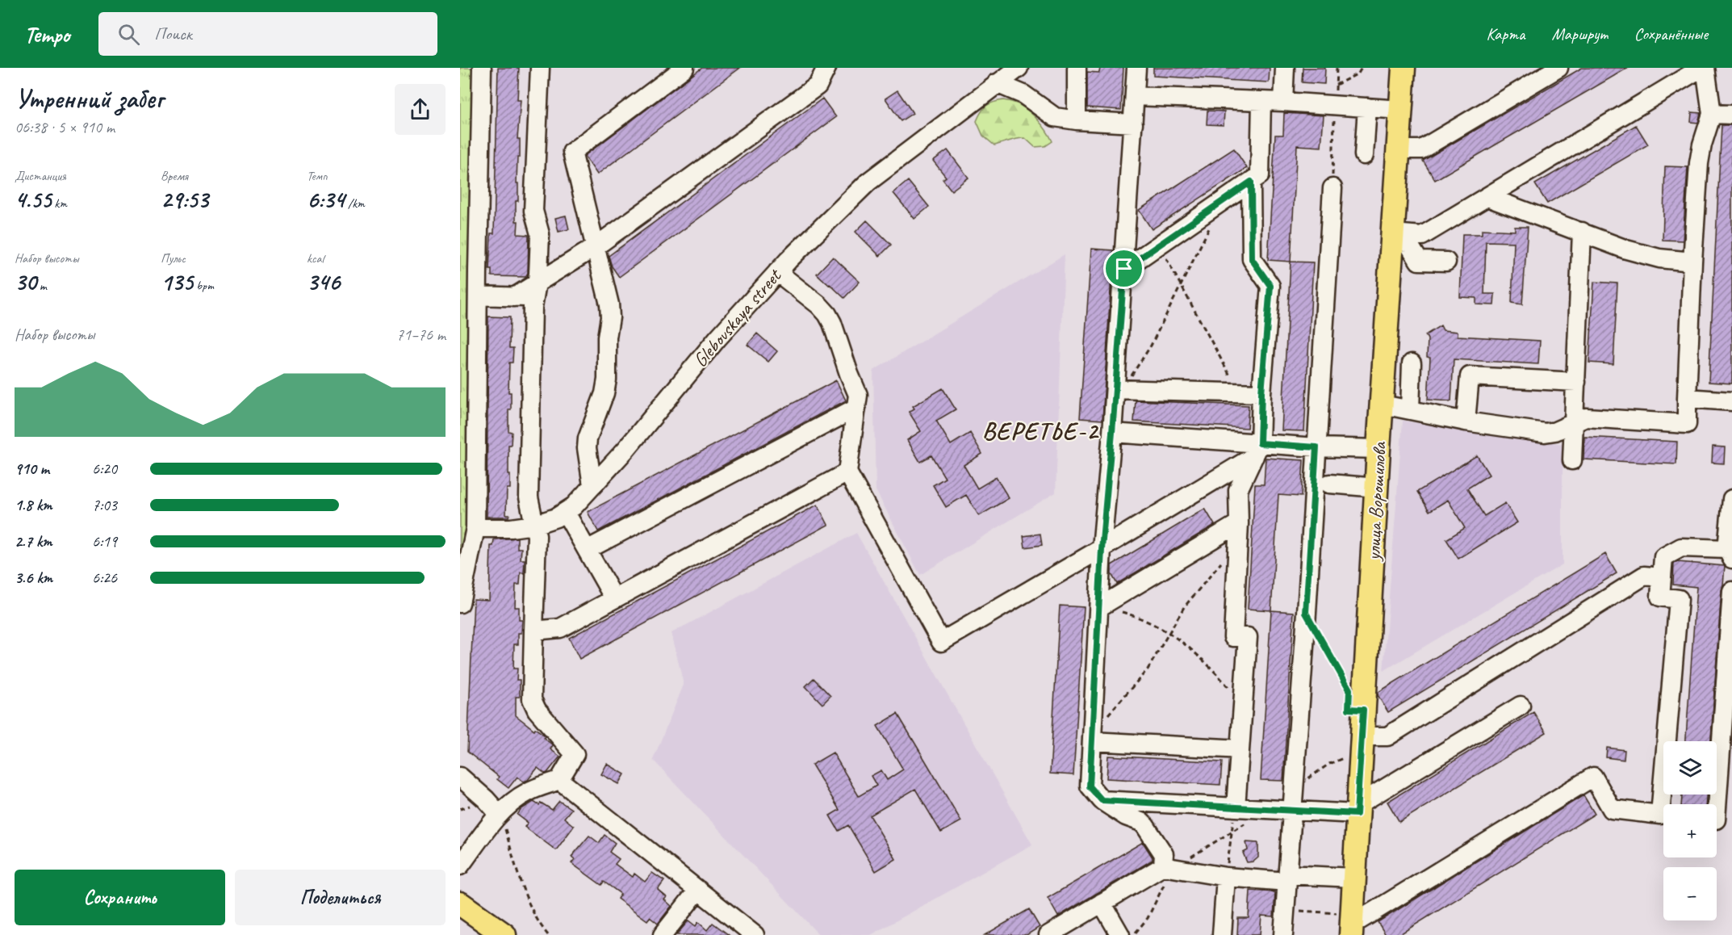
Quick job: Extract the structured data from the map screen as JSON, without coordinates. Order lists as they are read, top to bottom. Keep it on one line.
{"streets":{"main road":["улица Ворошилова"],"street":["Glebovskaya street"]},"districts":["ВЕРЕТЬЕ-2"],"page":{"header":"Tempo","search":"Поиск","nav":["Карта","Маршрут","Сохранённые"],"heading":["Утренний забег","06:38 · 5 × 910 m"],"stats":[["Дистанция","4.55 km"],["Время","29:53"],["Темп","6:34 /km"],["Набор высоты","30 m"],["Пульс","135 bpm"],["kcal","346"]],"chart":["Набор высоты","71–76 m"],"list":[{"name":"910 m","note":"6:20"},{"name":"1.8 km","note":"7:03"},{"name":"2.7 km","note":"6:19"},{"name":"3.6 km","note":"6:26"}],"map_buttons":["+","−"],"buttons":["Сохранить","Поделиться"]}}
